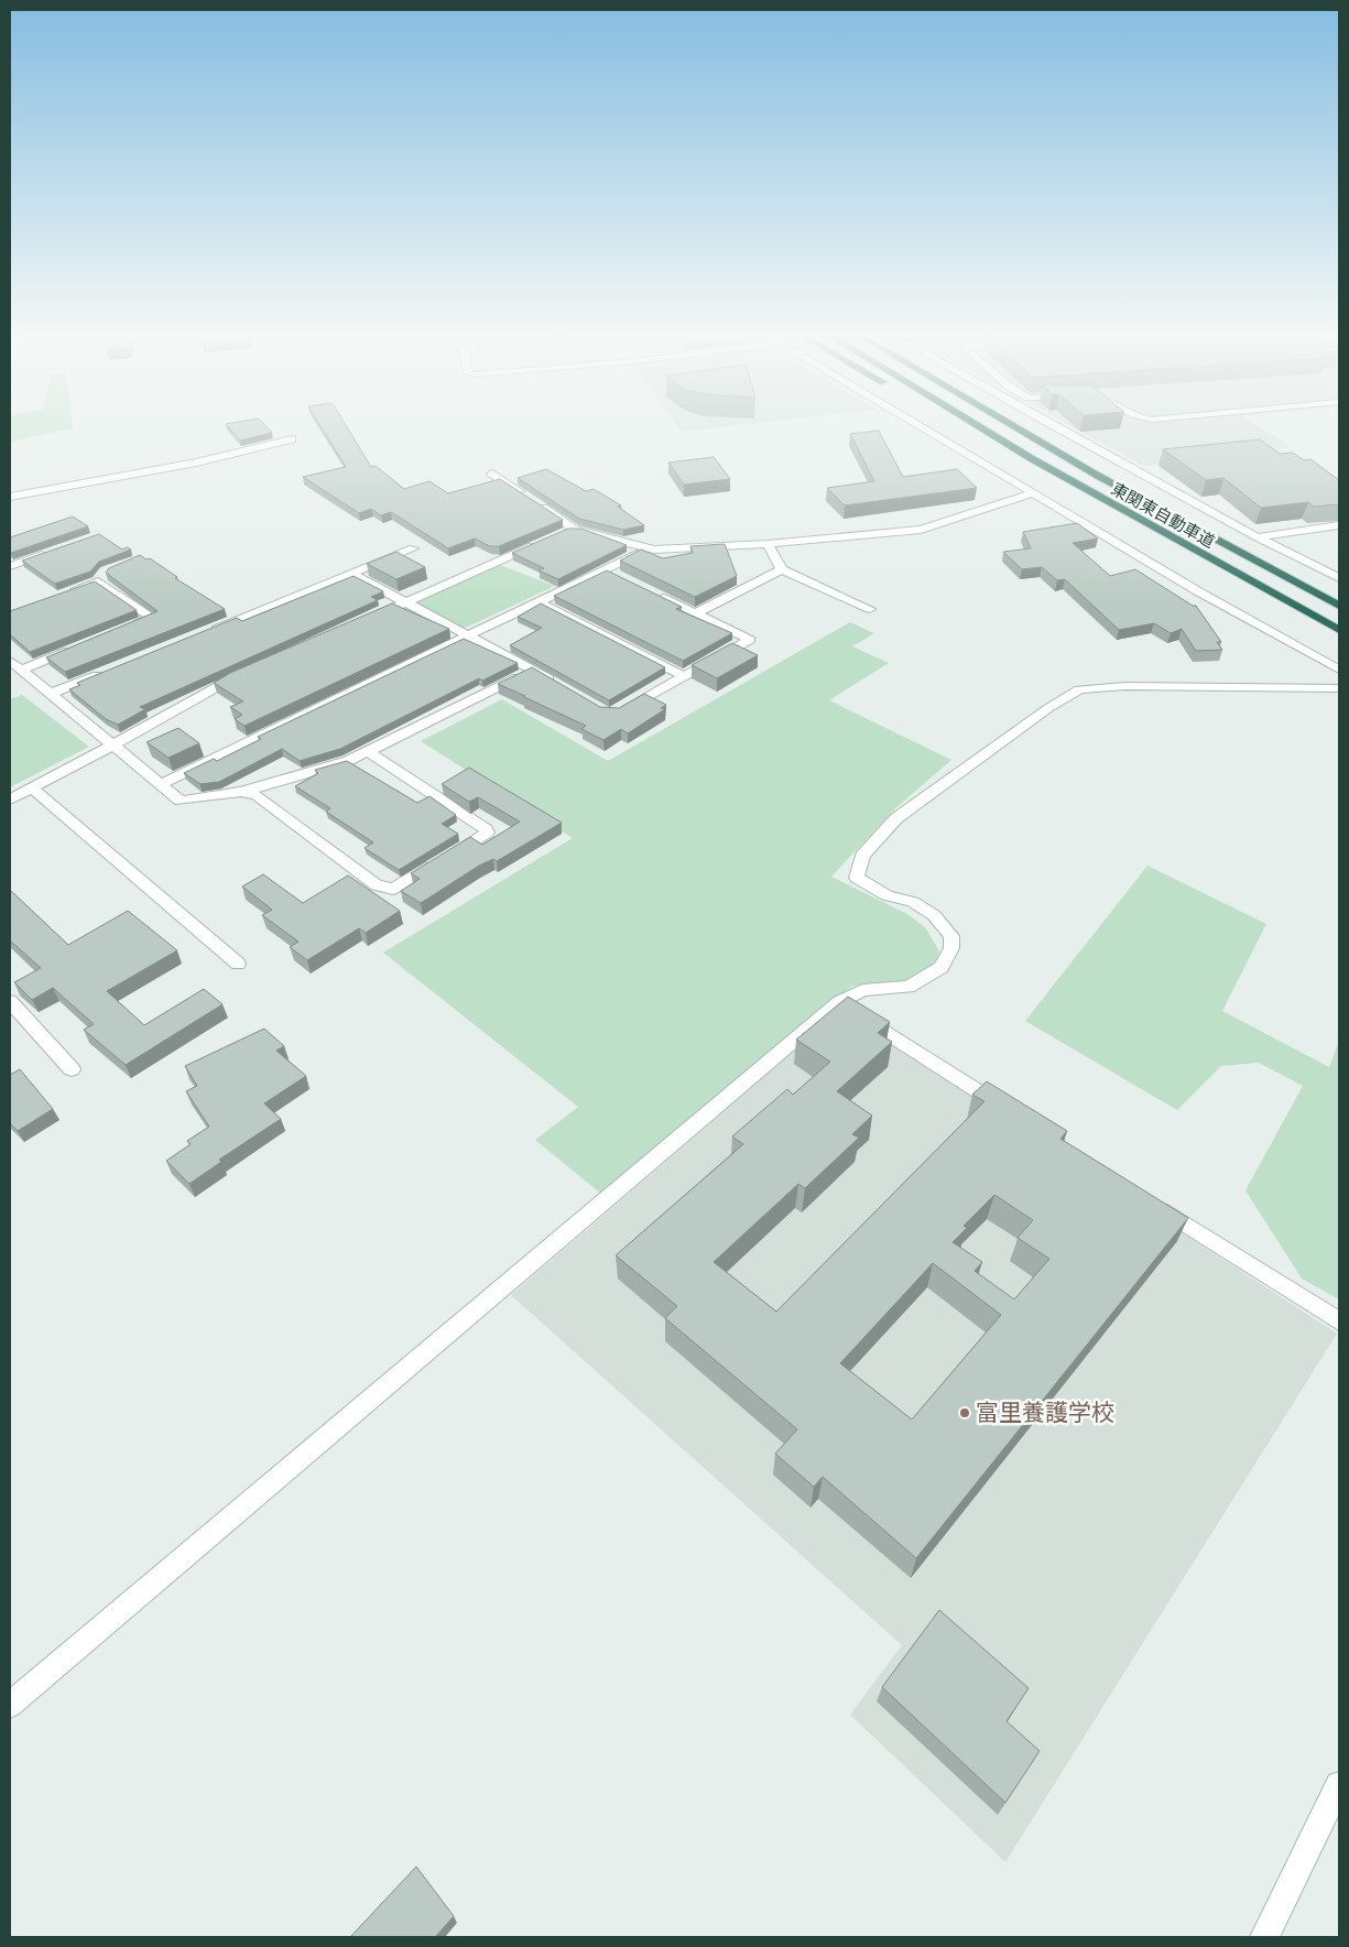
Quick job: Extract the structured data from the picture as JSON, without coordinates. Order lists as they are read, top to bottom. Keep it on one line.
{"streets":{"highway":["東関東自動車道"]},"places":["富里養護学校"]}
